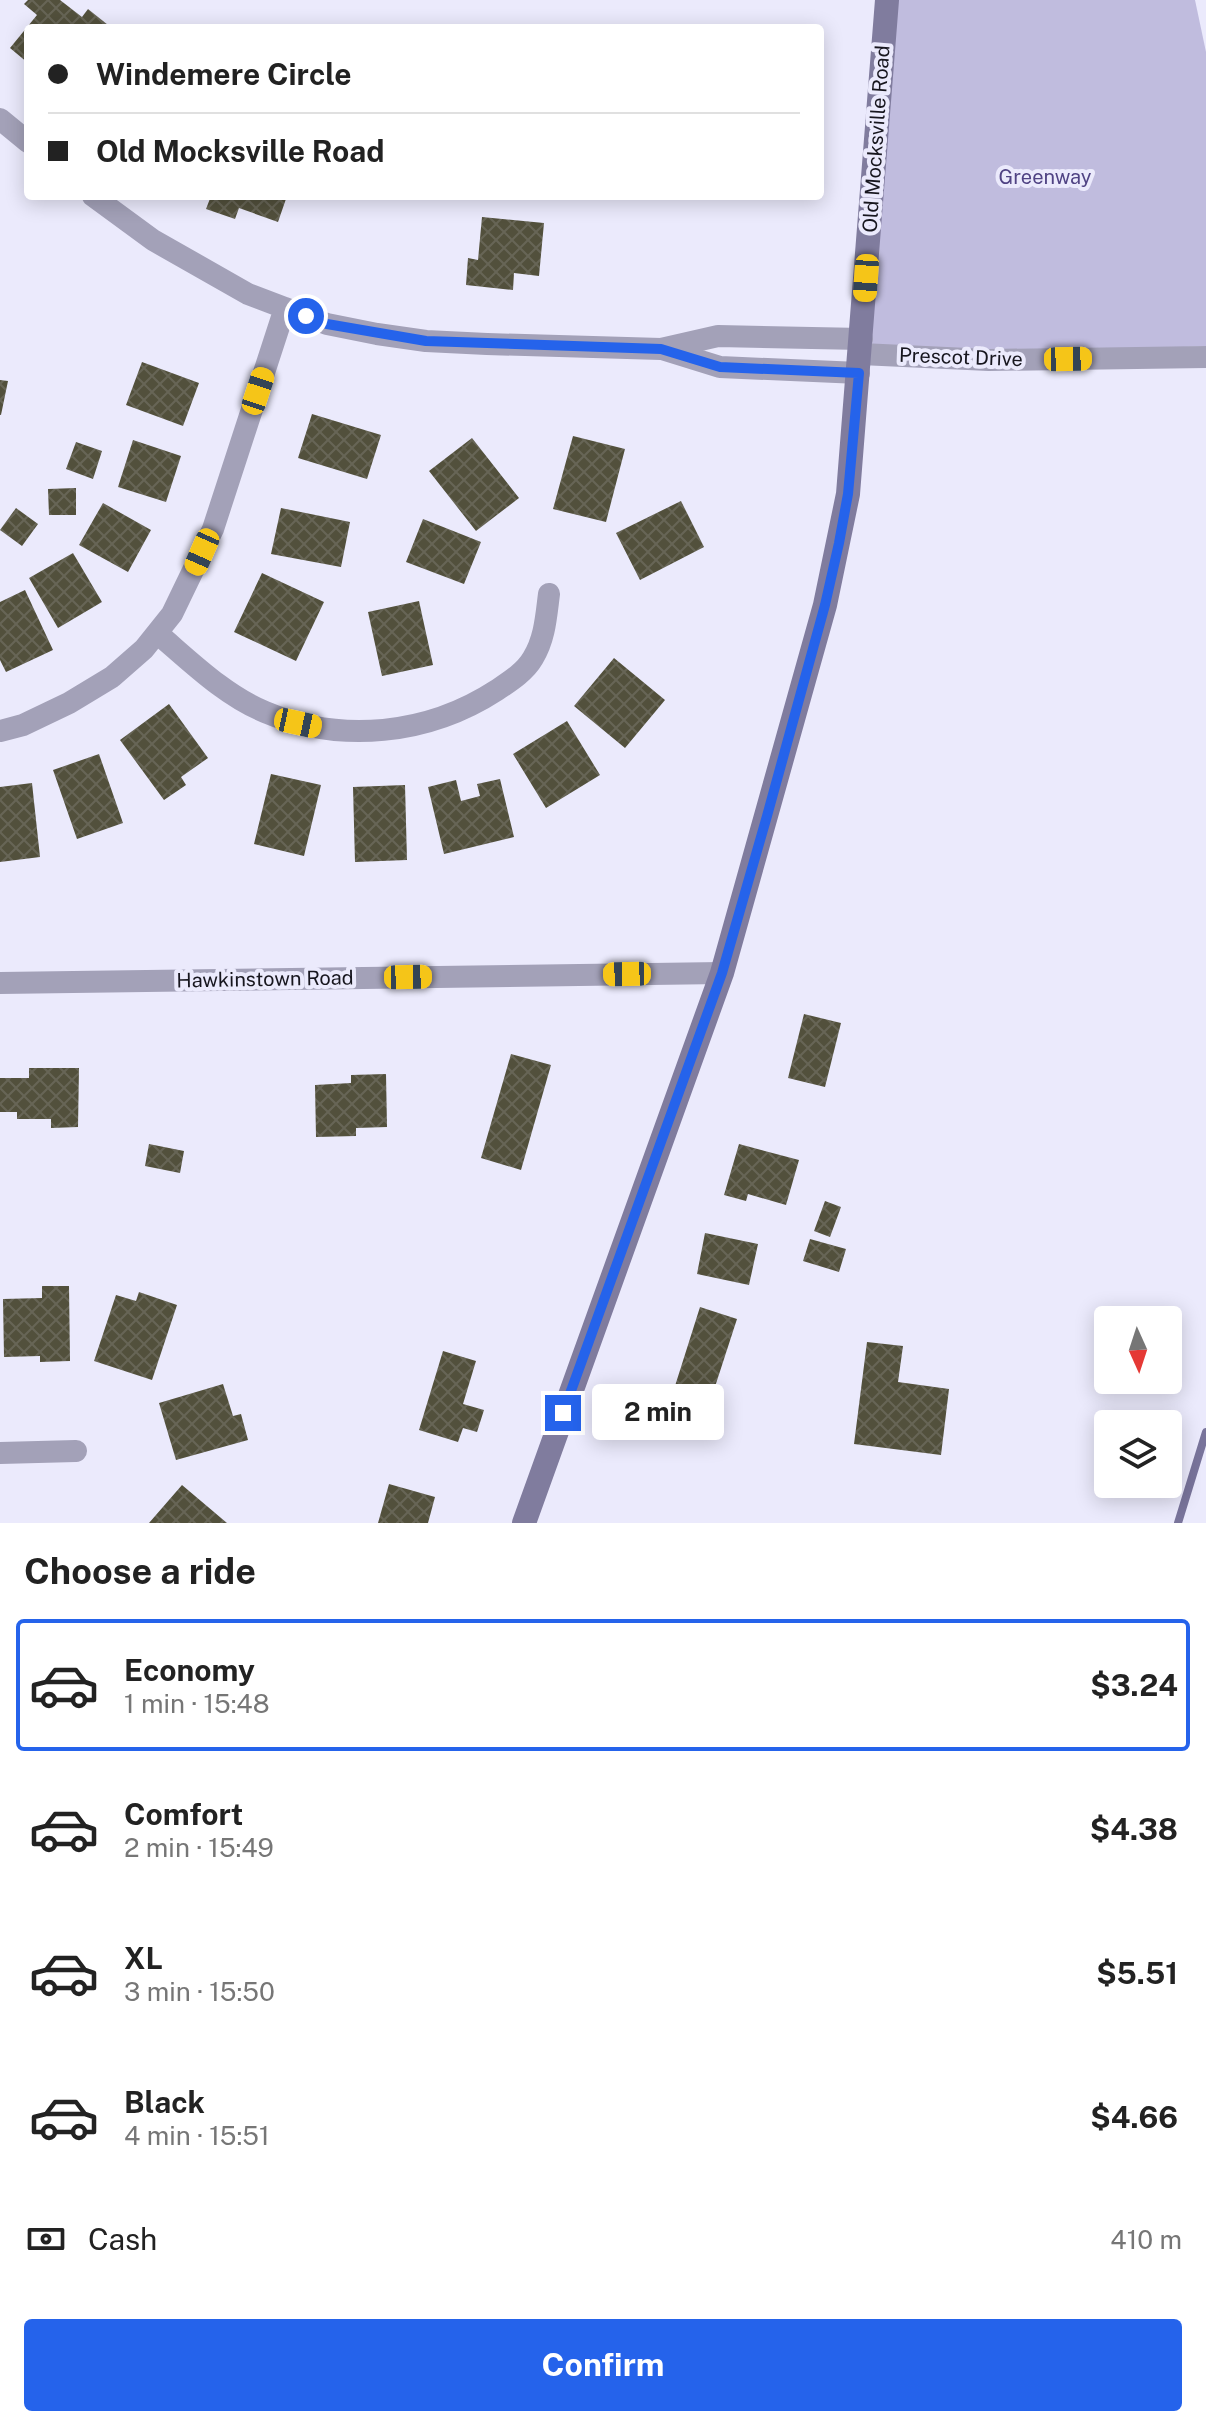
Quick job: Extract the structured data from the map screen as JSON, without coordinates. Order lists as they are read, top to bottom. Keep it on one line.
{"streets":{"street":["Old Mocksville Road","Prescot Drive","Hawkinstown Road"]},"crossings":[["Old Mocksville Road","Prescot Drive"],["Old Mocksville Road","Hawkinstown Road"]],"parks":["Greenway"],"north":"bottom","page":{"banner":["Windemere Circle","Old Mocksville Road"],"bubble":"2 min","heading":"Choose a ride","list":[{"name":"Economy","note":"1 min · 15:48","value":"$3.24"},{"name":"Comfort","note":"2 min · 15:49","value":"$4.38"},{"name":"XL","note":"3 min · 15:50","value":"$5.51"},{"name":"Black","note":"4 min · 15:51","value":"$4.66"}],"pay":["Cash","410 m"],"buttons":"Confirm"}}
